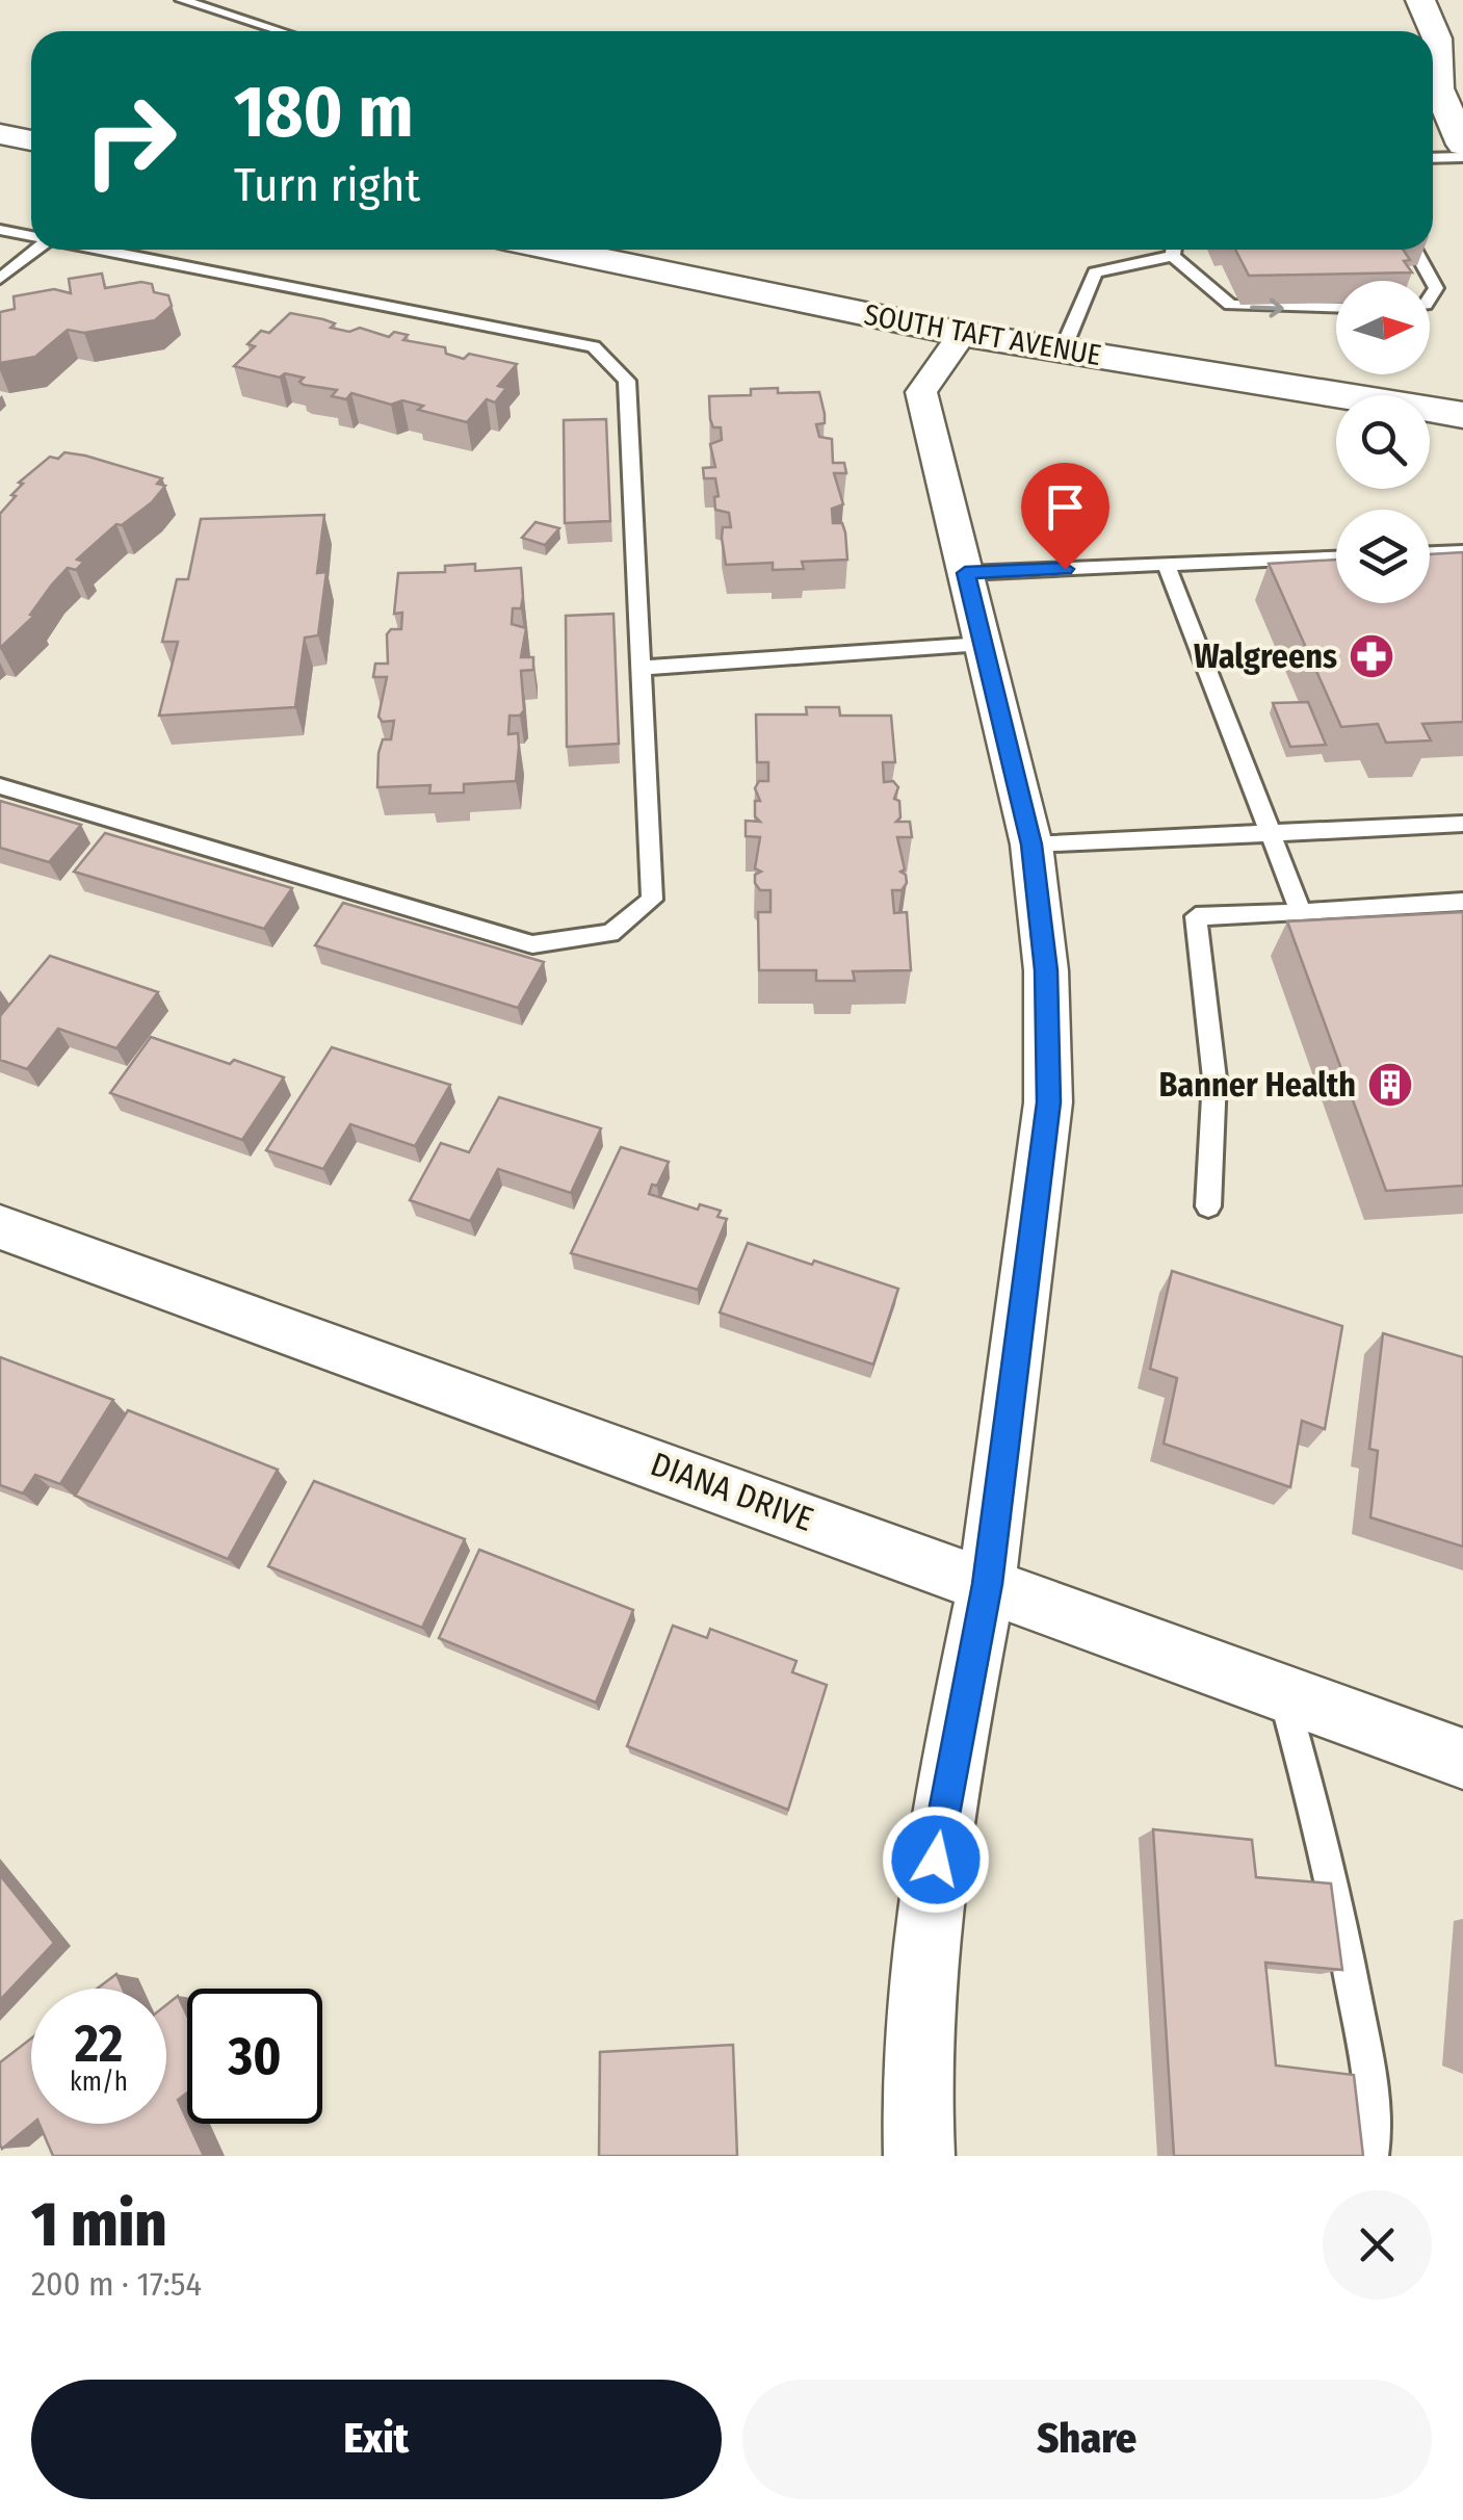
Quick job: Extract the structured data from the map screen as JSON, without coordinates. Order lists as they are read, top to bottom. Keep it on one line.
{"streets":{"main road":["SOUTH TAFT AVENUE"],"street":["DIANA DRIVE"]},"places":{"pharmacy":["Walgreens"],"building":["Banner Health"]},"north":"right","page":{"turn":["180 m","Turn right"],"speed":"22 km/h","limit":"30","heading":["1 min","200 m · 17:54"],"buttons":["Exit","Share"]}}
